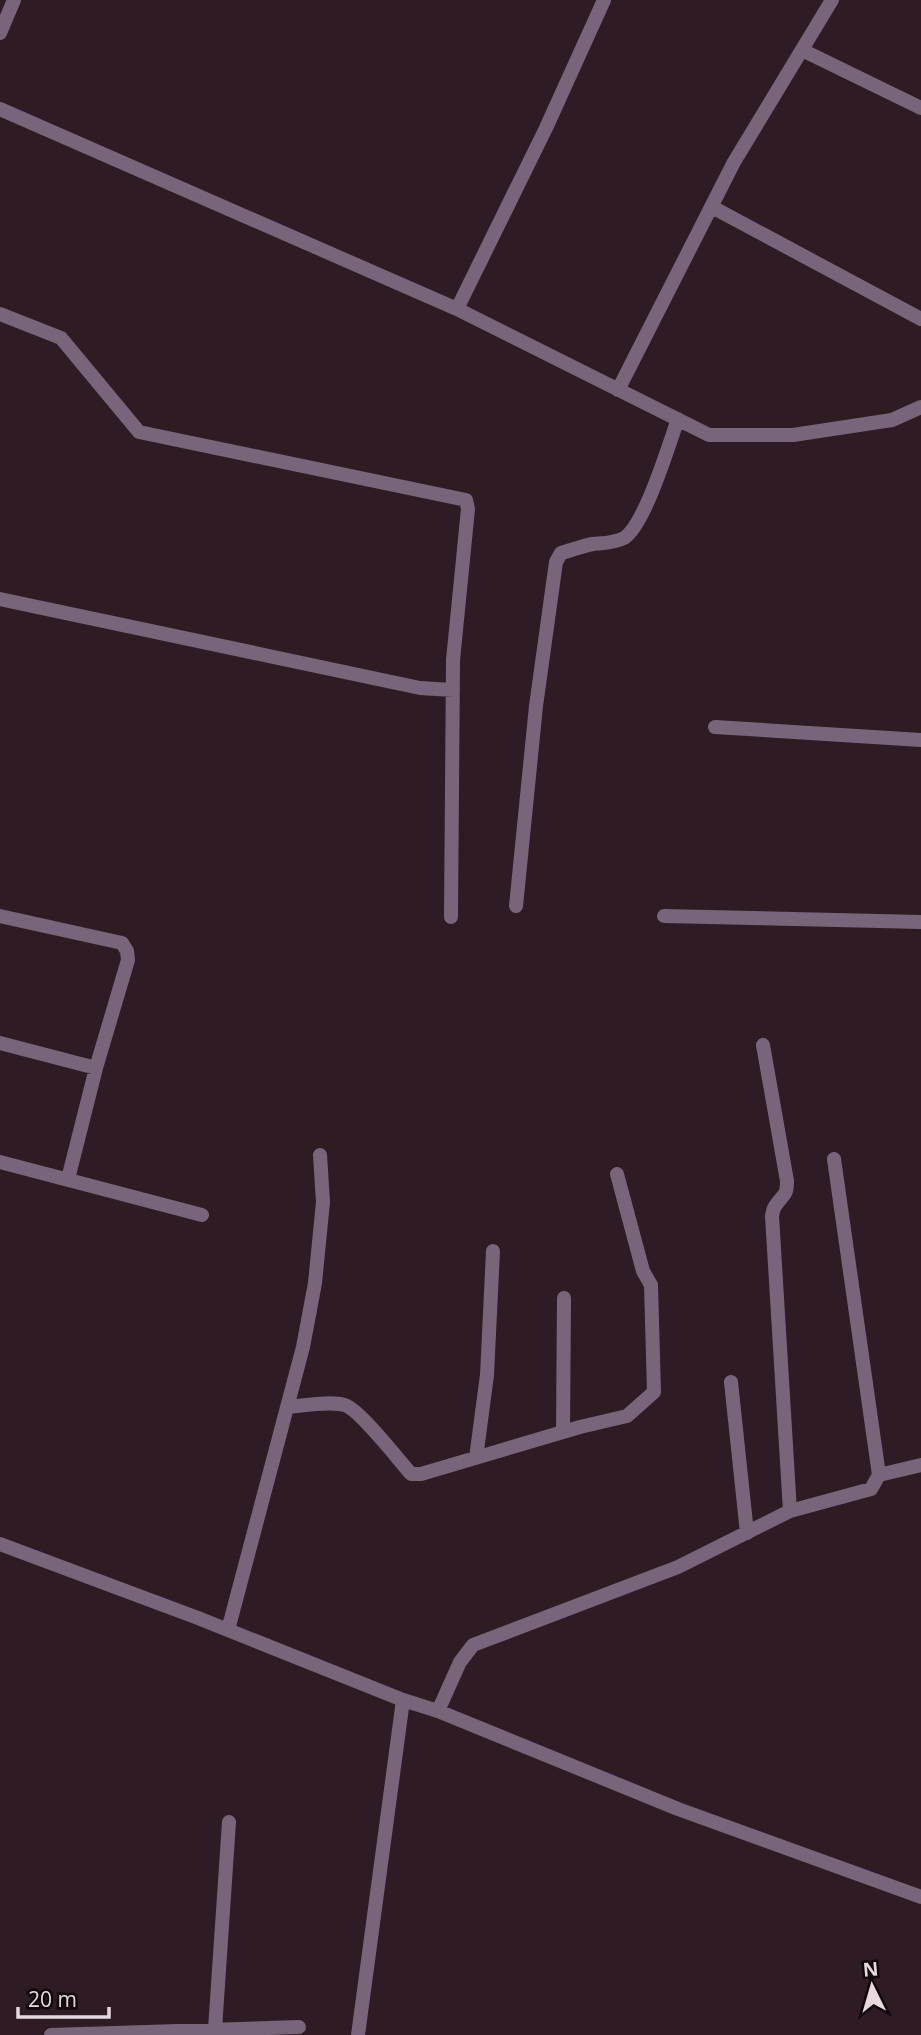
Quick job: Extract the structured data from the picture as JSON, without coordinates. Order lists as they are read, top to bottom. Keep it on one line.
{"scale_bar":"20 m","north":"top"}
